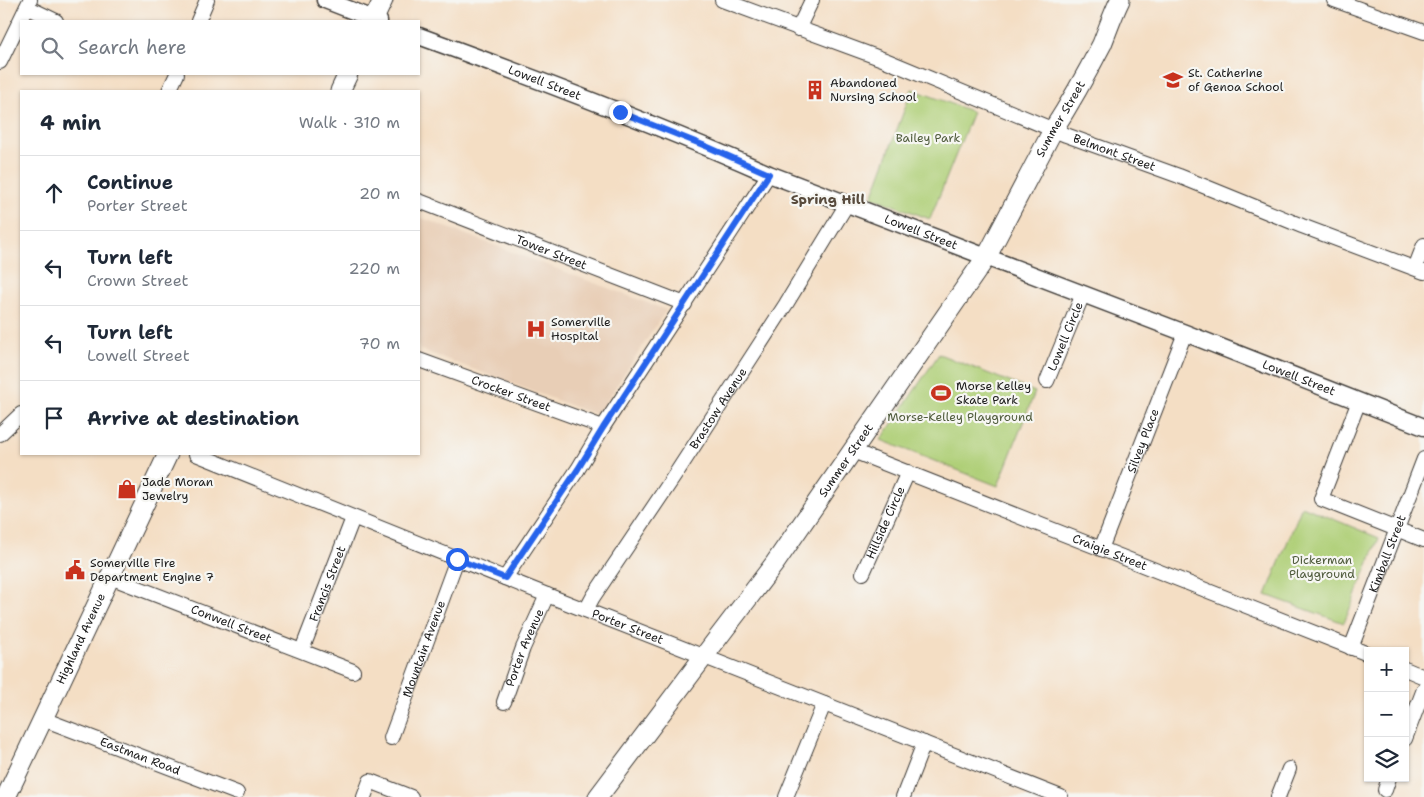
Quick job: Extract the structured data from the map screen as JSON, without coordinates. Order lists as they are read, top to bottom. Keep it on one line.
{"streets":{"main road":["Summer Street","Highland Avenue"],"street":["Lowell Street","Belmont Street","Tower Street","Lowell Circle","Crocker Street","Brastow Avenue","Silvey Place","Hillside Circle","Craigie Street","Kimball Street","Francis Street","Conwell Street","Porter Street","Mountain Avenue","Porter Avenue","Eastman Road"]},"crossings":[["Lowell Street","Summer Street"],["Lowell Street","Lowell Circle"],["Lowell Street","Brastow Avenue"],["Lowell Street","Silvey Place"],["Summer Street","Belmont Street"],["Summer Street","Craigie Street"],["Summer Street","Porter Street"],["Brastow Avenue","Porter Street"],["Silvey Place","Craigie Street"],["Hillside Circle","Craigie Street"],["Craigie Street","Kimball Street"],["Francis Street","Conwell Street"],["Francis Street","Porter Street"],["Conwell Street","Highland Avenue"],["Porter Street","Mountain Avenue"],["Porter Street","Porter Avenue"],["Highland Avenue","Eastman Road"]],"districts":["Spring Hill"],"parks":["Bailey Park","Morse-Kelley Playground","Dickerman Playground"],"places":{"school or university":["St. Catherine of Genoa School"],"building":["Abandoned Nursing School"],"hospital":["Somerville Hospital"],"sports":["Morse Kelley Skate Park"],"shop":["Jade Moran Jewelry"],"public building":["Somerville Fire Department Engine 7"]},"page":{"search":"Search here","heading":["4 min","Walk · 310 m"],"list":[["Continue","Porter Street","20 m"],["Turn left","Crown Street","220 m"],["Turn left","Lowell Street","70 m"],"Arrive at destination"],"map_buttons":["+","−"]}}
